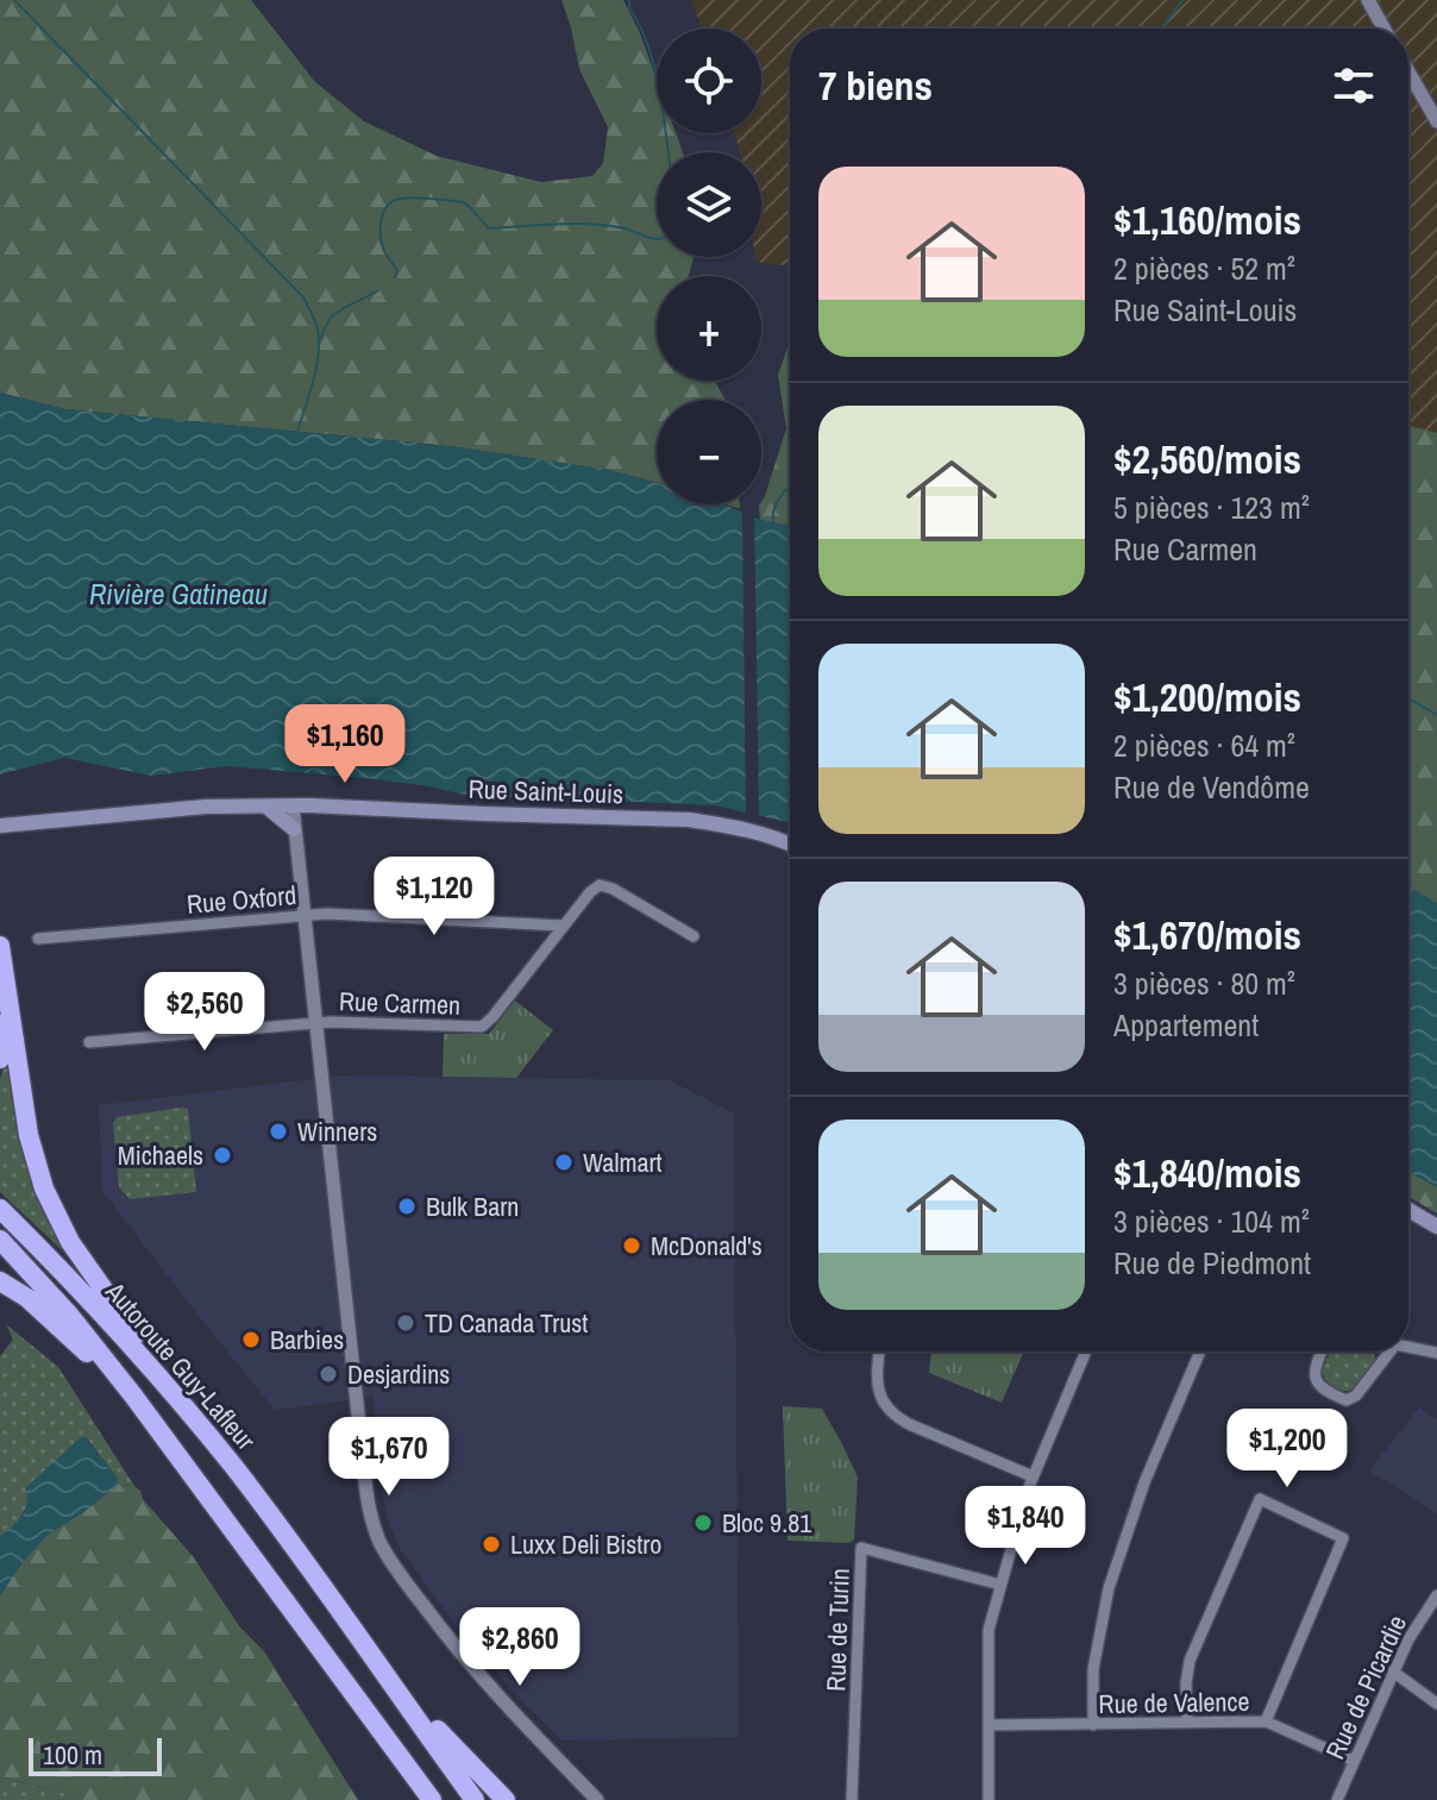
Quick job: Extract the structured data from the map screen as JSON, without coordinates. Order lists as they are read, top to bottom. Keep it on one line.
{"streets":{"highway":["Autoroute Guy-Lafleur"],"main road":["Rue Saint-Louis"],"street":["Rue Oxford","Rue Carmen","Rue de Turin","Rue de Picardie","Rue de Valence"]},"crossings":[["Rue Oxford","Rue Carmen"],["Rue de Picardie","Rue de Valence"]],"water":["Rivière Gatineau"],"places":["Winners","Michaels","Walmart","Bulk Barn","McDonald's","TD Canada Trust","Barbies","Desjardins","Bloc 9.81","Luxx Deli Bistro"],"scale_bar":"100 m","page":{"map_buttons":["+","−"],"heading":"7 biens","list":[{"name":"$1,160/mois","note":"2 pièces · 52 m² · Rue Saint-Louis"},{"name":"$2,560/mois","note":"5 pièces · 123 m² · Rue Carmen"},{"name":"$1,200/mois","note":"2 pièces · 64 m² · Rue de Vendôme"},{"name":"$1,670/mois","note":"3 pièces · 80 m² · Appartement"},{"name":"$1,840/mois","note":"3 pièces · 104 m² · Rue de Piedmont"}],"price":["$1,160","$1,120","$2,560","$1,200","$1,670","$1,840","$2,860"],"scale":"100 m"}}
